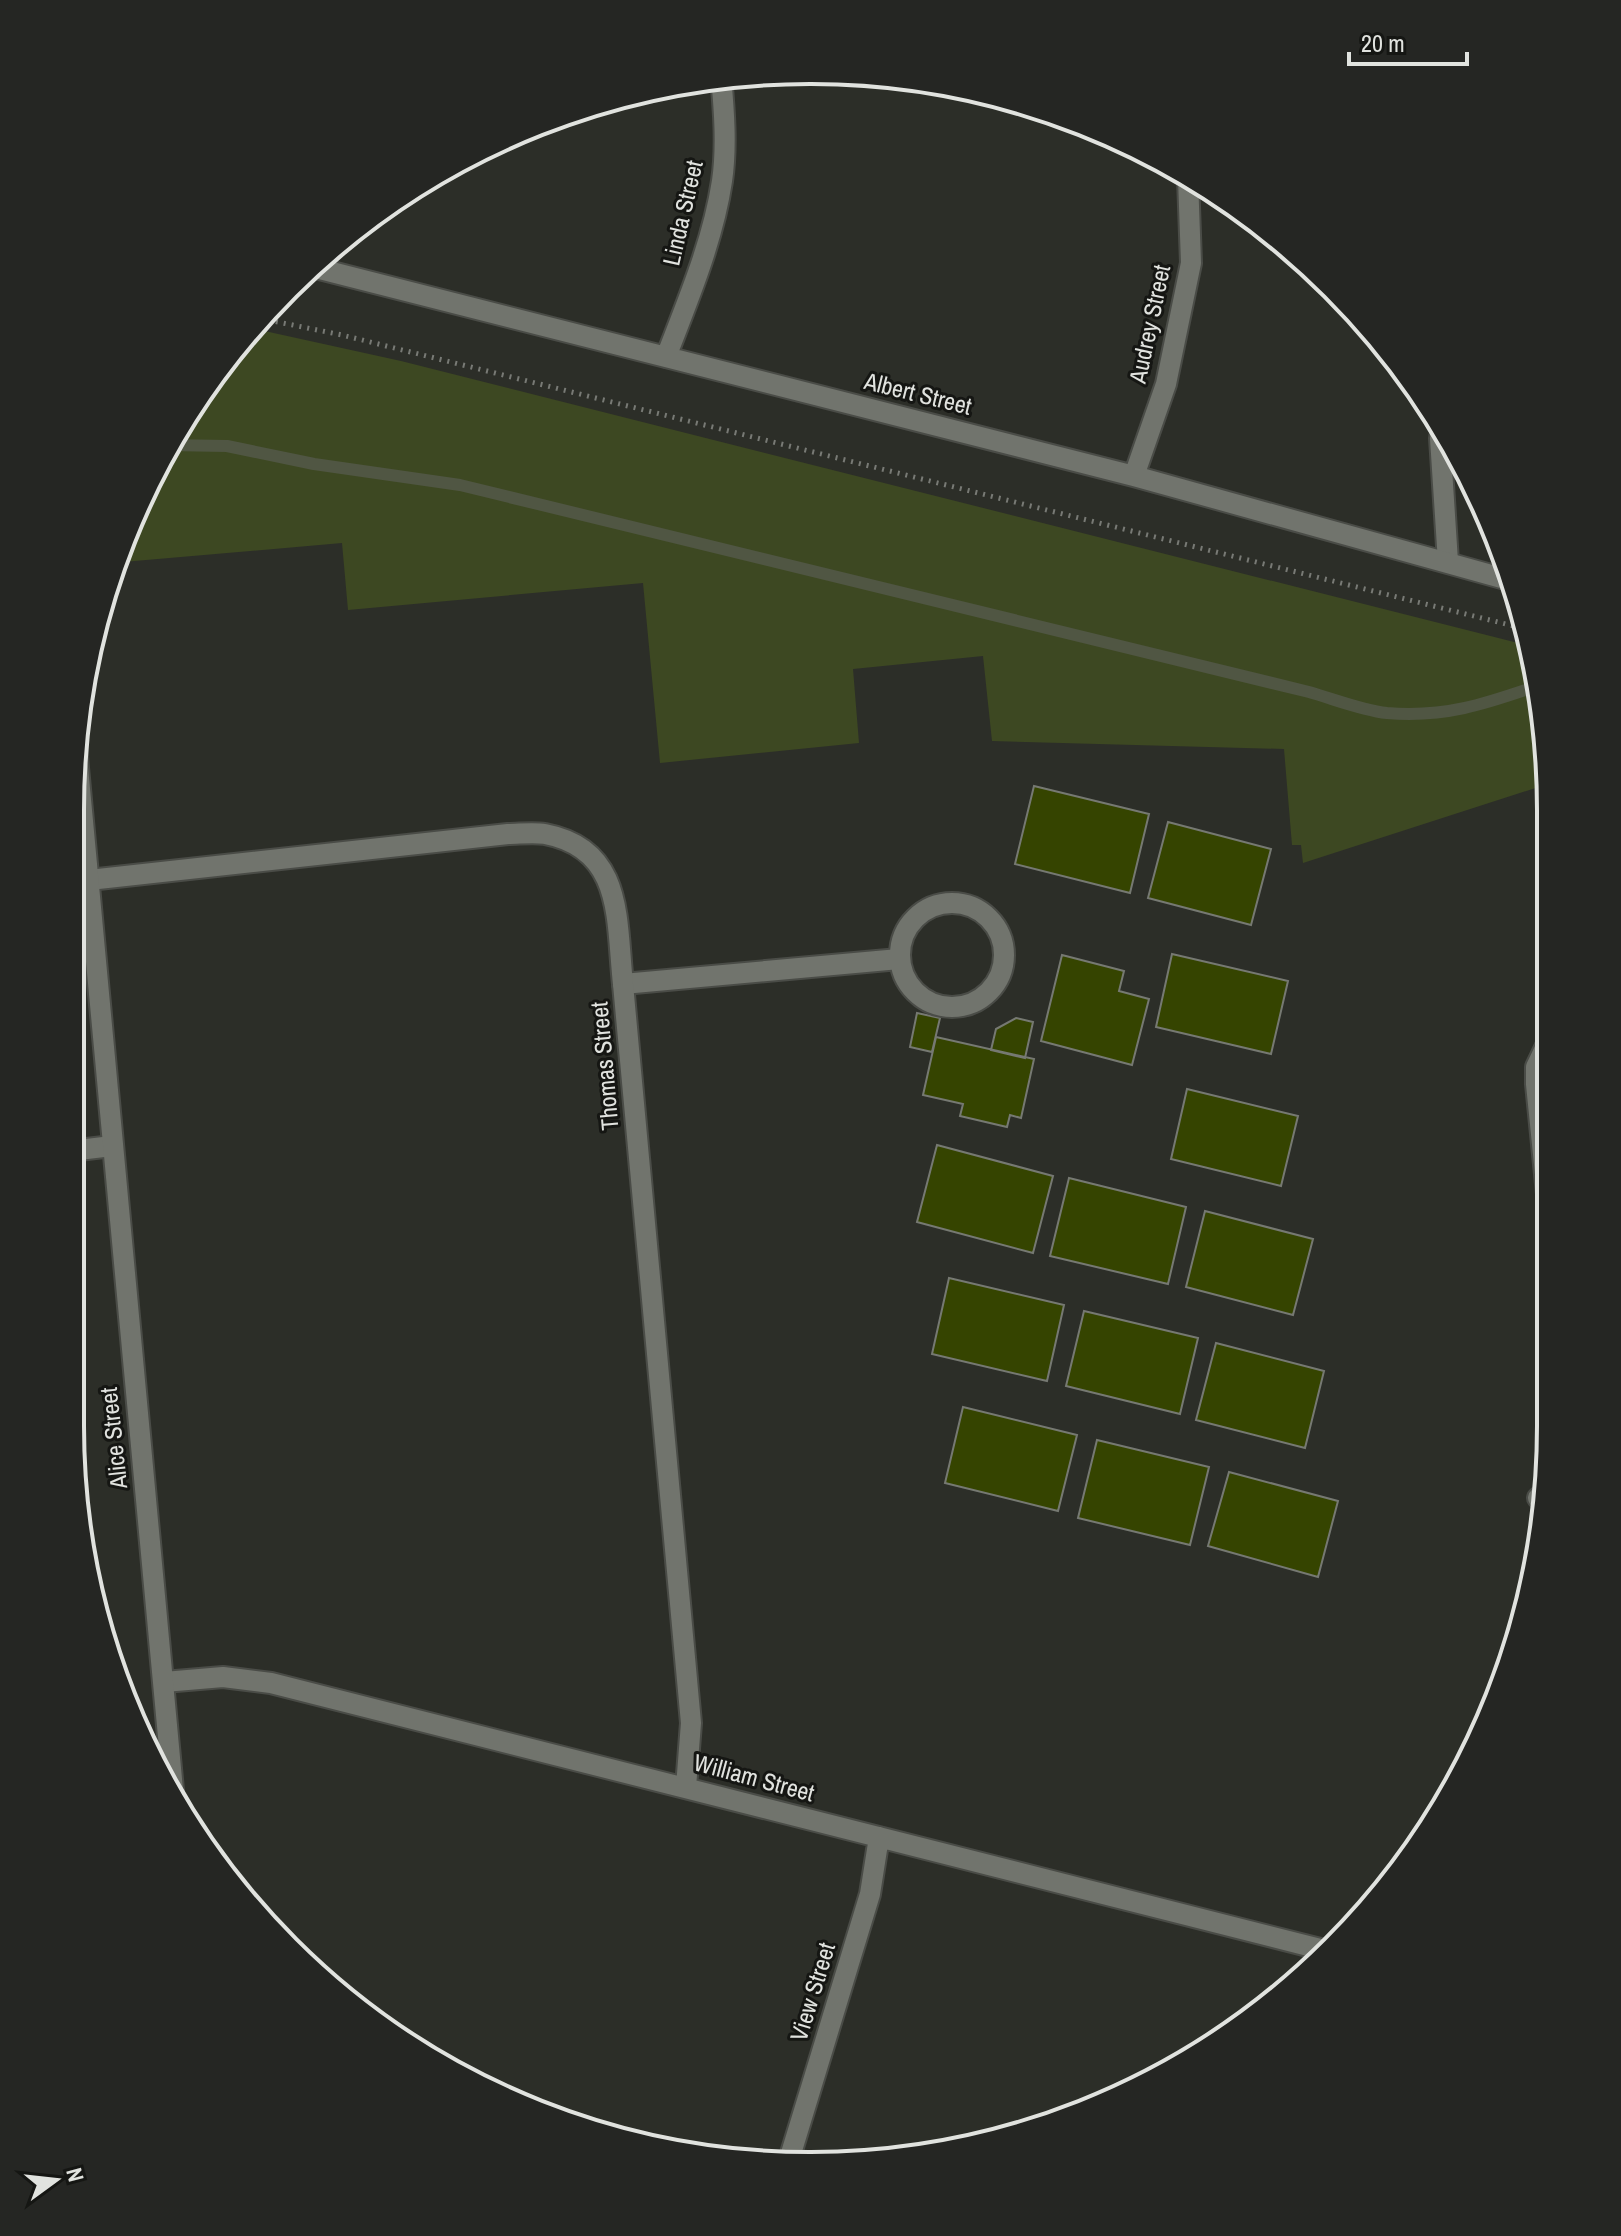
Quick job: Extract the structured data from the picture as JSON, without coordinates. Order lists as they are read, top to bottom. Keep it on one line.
{"streets":{"street":["Linda Street","Audrey Street","Albert Street","Thomas Street","Alice Street","William Street","View Street"]},"crossings":[["Linda Street","Albert Street"],["Audrey Street","Albert Street"],["Thomas Street","Alice Street"],["Thomas Street","William Street"],["Alice Street","William Street"],["William Street","View Street"]],"scale_bar":"20 m","north":"right"}
